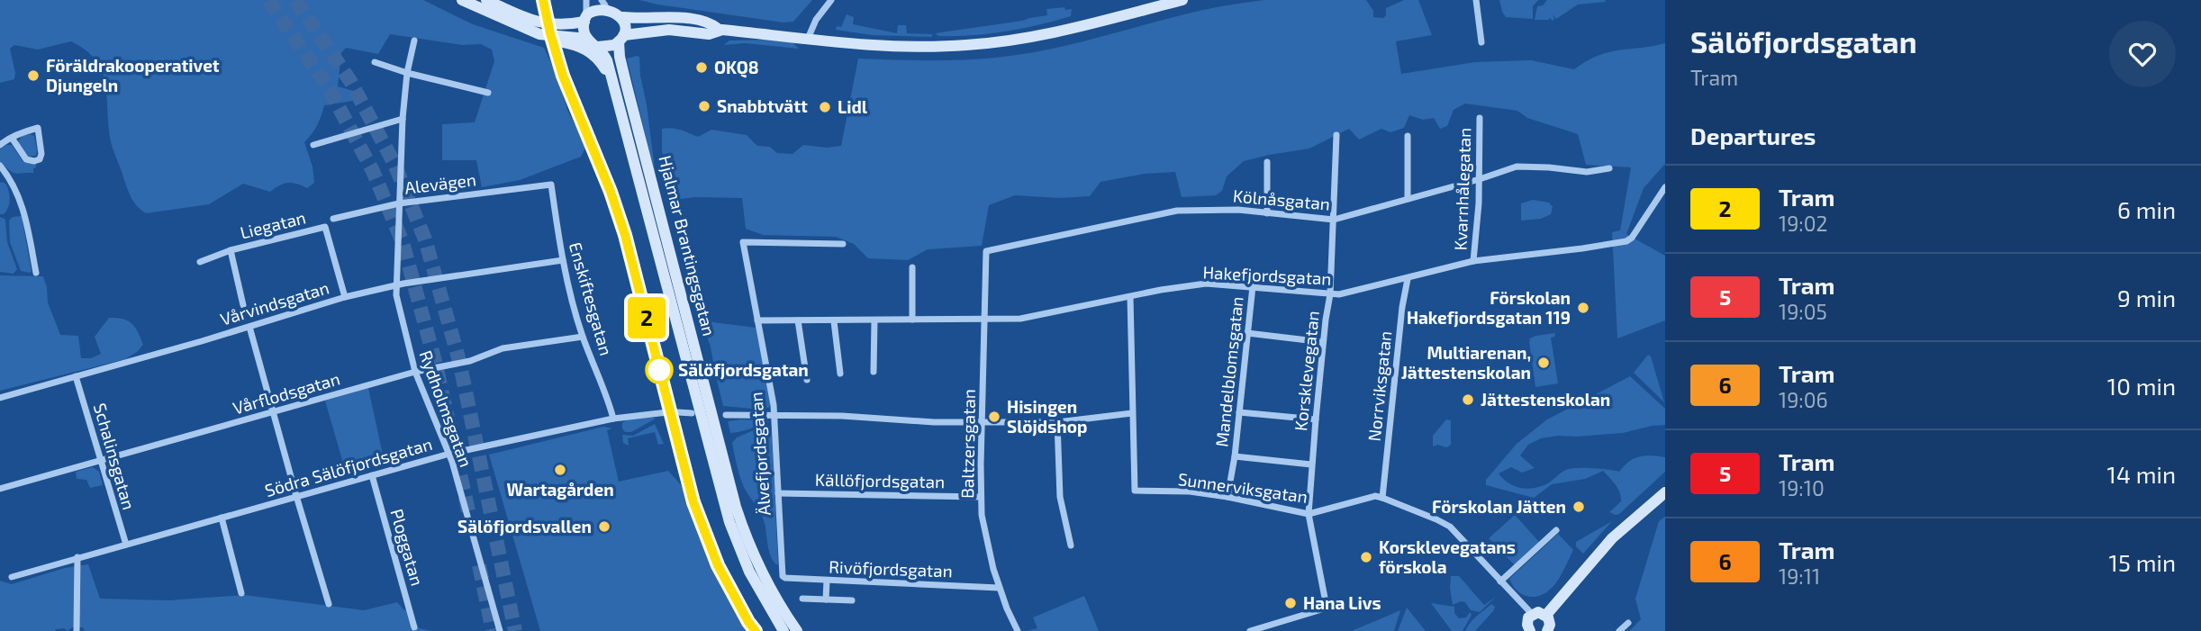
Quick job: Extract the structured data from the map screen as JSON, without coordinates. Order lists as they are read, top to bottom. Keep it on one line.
{"streets":{"main road":["Hjalmar Brantingsgatan"],"street":["Alevägen","Kvarnhålegatan","Kölnåsgatan","Liegatan","Hakefjordsgatan","Enskiftesgatan","Vårvindsgatan","Korsklevegatan","Mandelblomsgatan","Norrviksgatan","Vårflodsgatan","Rydholmsgatan","Baltzersgatan","Älvefjordsgatan","Schalinsgatan","Södra Sälöfjordsgatan","Källöfjordsgatan","Sunnerviksgatan","Ploggatan","Rivöfjordsgatan"]},"crossings":[["Alevägen","Enskiftesgatan"],["Alevägen","Rydholmsgatan"],["Kvarnhålegatan","Kölnåsgatan"],["Kvarnhålegatan","Hakefjordsgatan"],["Kölnåsgatan","Korsklevegatan"],["Kölnåsgatan","Baltzersgatan"],["Liegatan","Vårvindsgatan"],["Hakefjordsgatan","Korsklevegatan"],["Hakefjordsgatan","Mandelblomsgatan"],["Hakefjordsgatan","Norrviksgatan"],["Hakefjordsgatan","Baltzersgatan"],["Hakefjordsgatan","Älvefjordsgatan"],["Hakefjordsgatan","Sunnerviksgatan"],["Enskiftesgatan","Vårvindsgatan"],["Enskiftesgatan","Vårflodsgatan"],["Enskiftesgatan","Södra Sälöfjordsgatan"],["Vårvindsgatan","Rydholmsgatan"],["Vårvindsgatan","Schalinsgatan"],["Korsklevegatan","Sunnerviksgatan"],["Mandelblomsgatan","Sunnerviksgatan"],["Norrviksgatan","Sunnerviksgatan"],["Vårflodsgatan","Rydholmsgatan"],["Vårflodsgatan","Schalinsgatan"],["Rydholmsgatan","Södra Sälöfjordsgatan"],["Baltzersgatan","Källöfjordsgatan"],["Baltzersgatan","Rivöfjordsgatan"],["Älvefjordsgatan","Källöfjordsgatan"],["Älvefjordsgatan","Rivöfjordsgatan"],["Schalinsgatan","Södra Sälöfjordsgatan"],["Södra Sälöfjordsgatan","Ploggatan"]],"places":["OKQ8","Föräldrakooperativet Djungeln","Snabbtvätt","Lidl","Förskolan Hakefjordsgatan 119","Multiarenan, Jättestenskolan","Sälöfjordsgatan","Jättestenskolan","Hisingen Slöjdshop","Wartagården","Förskolan Jätten","Sälöfjordsvallen","Korsklevegatans förskola","Hana Livs"],"lines":["tram line 2"],"page":{"on_map":"2","heading":[["Sälöfjordsgatan","Tram"],"Departures"],"list":[{"mark":"2","name":"Tram","note":"19:02","value":"6 min"},{"mark":"5","name":"Tram","note":"19:05","value":"9 min"},{"mark":"6","name":"Tram","note":"19:06","value":"10 min"},{"mark":"5","name":"Tram","note":"19:10","value":"14 min"},{"mark":"6","name":"Tram","note":"19:11","value":"15 min"}]}}
